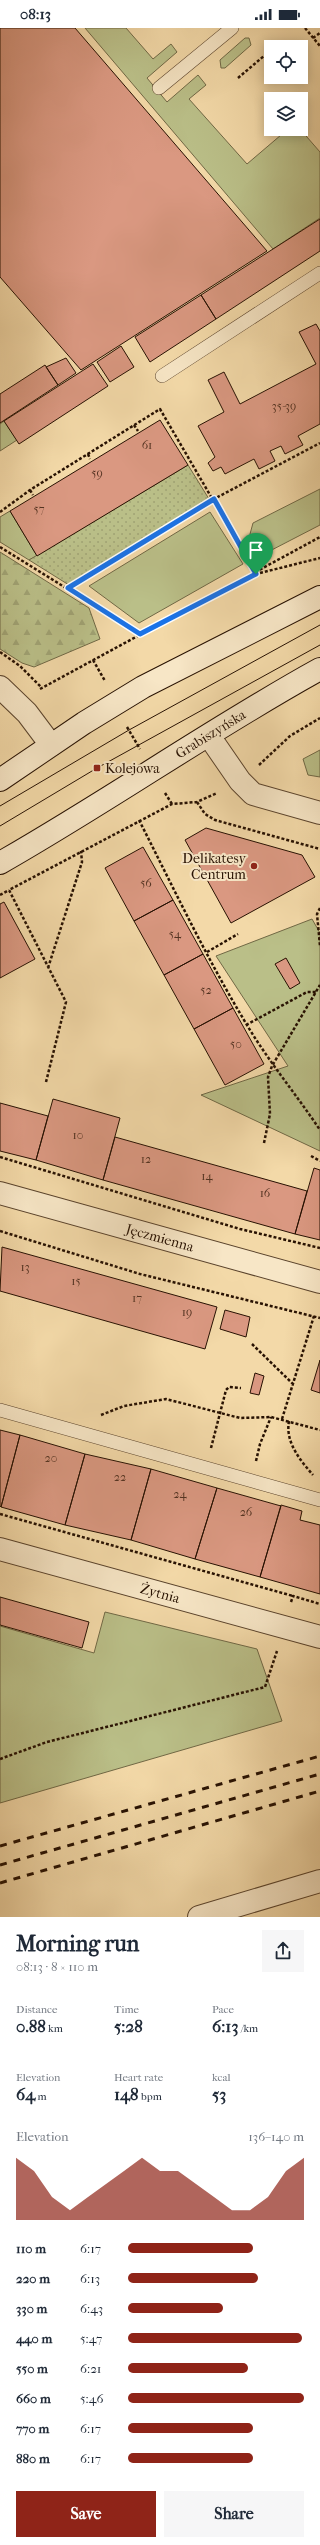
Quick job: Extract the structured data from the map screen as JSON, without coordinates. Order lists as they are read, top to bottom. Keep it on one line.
{"streets":{"street":["Grabiszyńska","Jęczmienna","Żytnia"]},"places":{"transit":["Kolejowa"],"other":["Delikatesy Centrum"]},"house_numbers":["35-39","61","59","57","56","54","52","50","10","12","14","16","13","15","17","19","20","22","24","26"],"page":{"status":"08:13","heading":["Morning run","08:13 · 8 × 110 m"],"stats":[["Distance","0.88 km"],["Time","5:28"],["Pace","6:13 /km"],["Elevation","64 m"],["Heart rate","148 bpm"],["kcal","53"]],"chart":["Elevation","136–140 m"],"list":[{"name":"110 m","note":"6:17"},{"name":"220 m","note":"6:13"},{"name":"330 m","note":"6:43"},{"name":"440 m","note":"5:47"},{"name":"550 m","note":"6:21"},{"name":"660 m","note":"5:46"},{"name":"770 m","note":"6:17"},{"name":"880 m","note":"6:17"}],"buttons":["Save","Share"]}}
